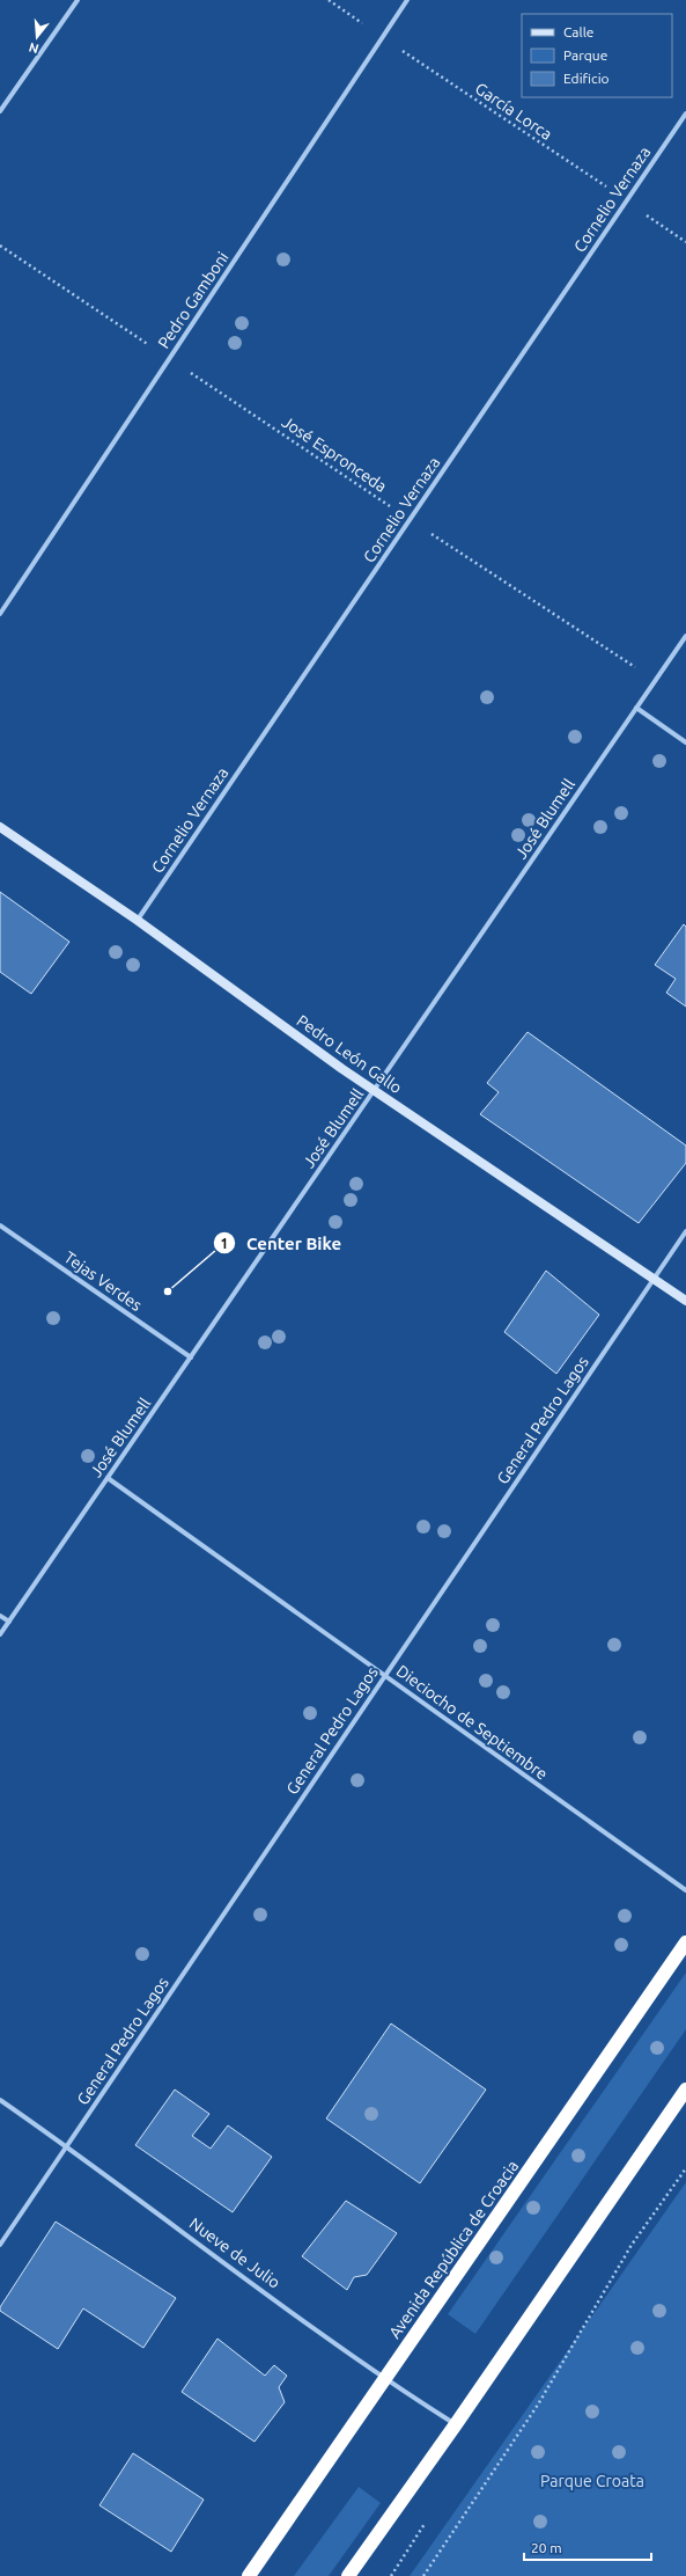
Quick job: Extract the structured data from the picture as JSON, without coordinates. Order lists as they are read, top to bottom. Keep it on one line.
{"streets":{"highway":["Avenida República de Croacia"],"street":["Cornelio Vernaza","Pedro Gamboni","José Blumell","Pedro León Gallo","Tejas Verdes","General Pedro Lagos","Dieciocho de Septiembre","Nueve de Julio"],"path":["García Lorca","José Espronceda"]},"crossings":[["García Lorca","Cornelio Vernaza"],["García Lorca","Pedro Gamboni"],["Cornelio Vernaza","José Espronceda"],["Cornelio Vernaza","Pedro León Gallo"],["Pedro Gamboni","José Espronceda"],["José Espronceda","José Blumell"],["José Blumell","Pedro León Gallo"],["José Blumell","Tejas Verdes"],["José Blumell","Dieciocho de Septiembre"],["Pedro León Gallo","General Pedro Lagos"],["General Pedro Lagos","Dieciocho de Septiembre"],["General Pedro Lagos","Nueve de Julio"],["Avenida República de Croacia","Nueve de Julio"]],"parks":["Parque Croata"],"places":["Center Bike"],"legend":["Calle","Parque","Edificio"],"scale_bar":"20 m","north":"bottom"}
